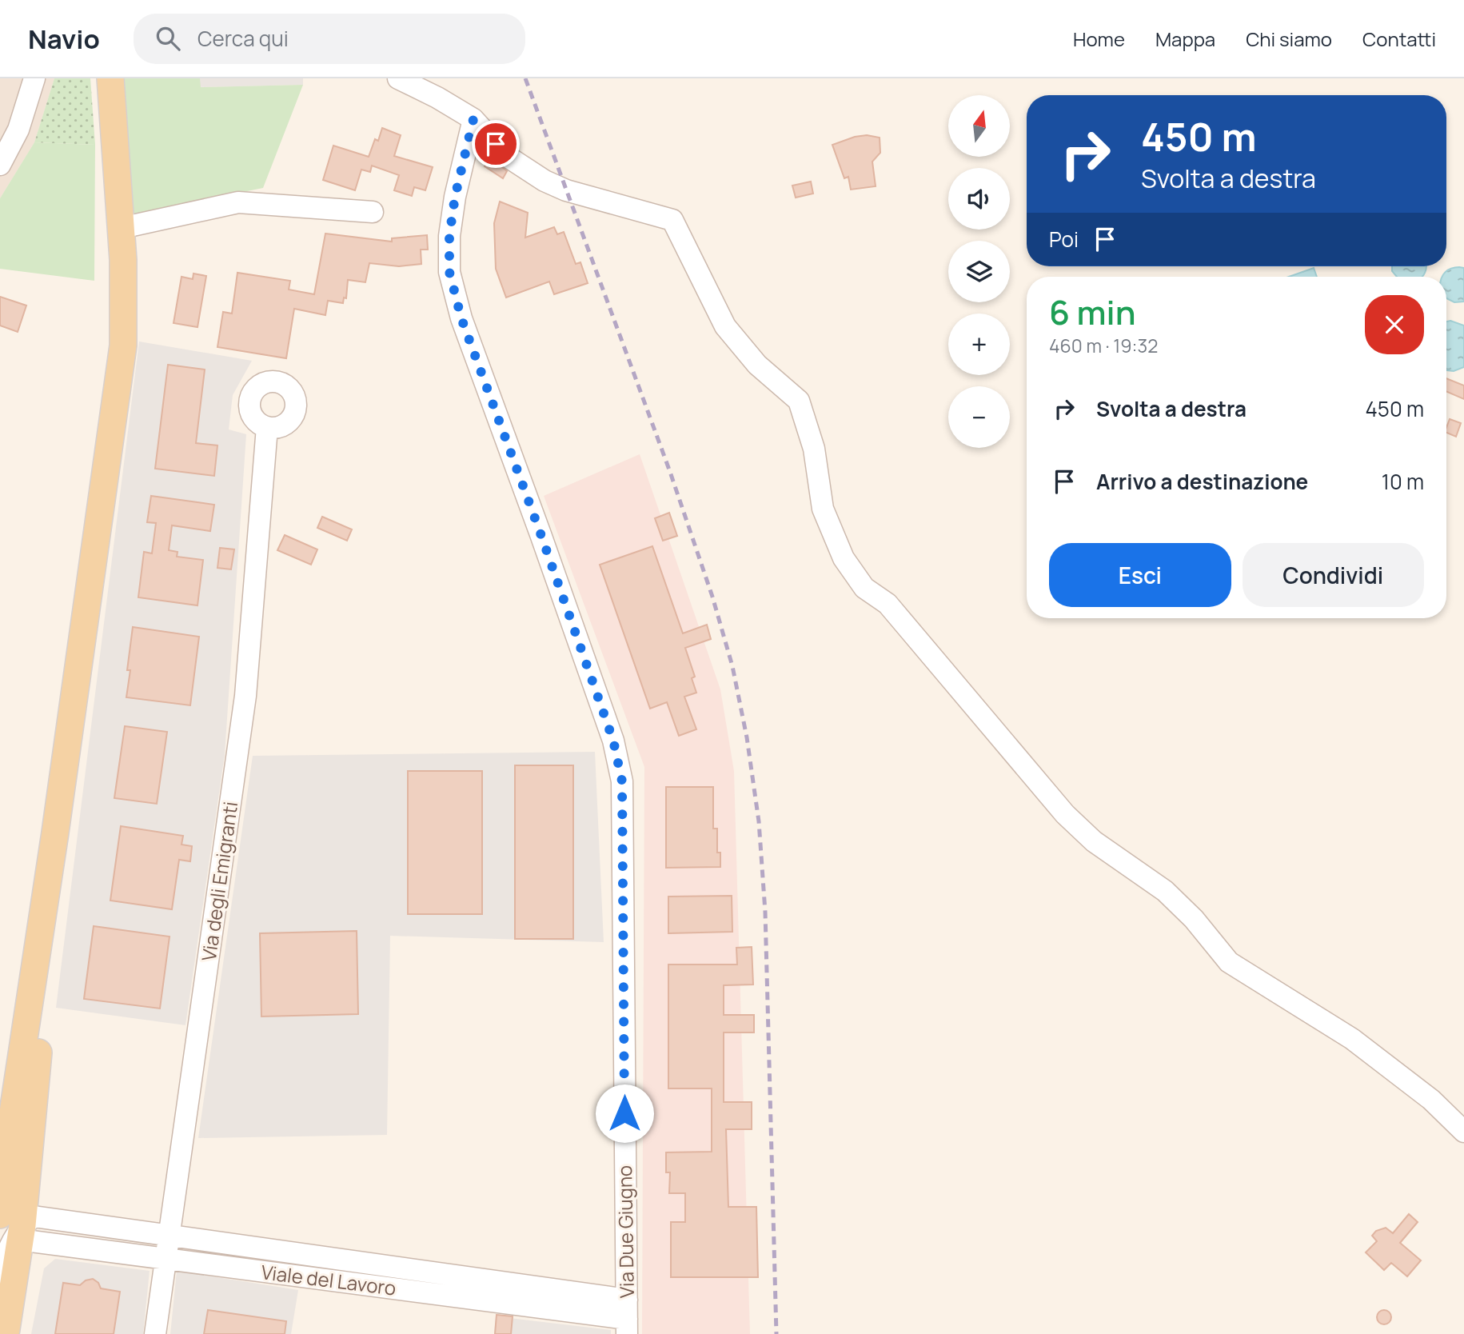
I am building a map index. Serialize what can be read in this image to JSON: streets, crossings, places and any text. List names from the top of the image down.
{
  "streets": {
    "street": ["Via degli Emigranti", "Via Due Giugno", "Viale del Lavoro"]
  },
  "crossings": [
    ["Via degli Emigranti", "Viale del Lavoro"],
    ["Via Due Giugno", "Viale del Lavoro"]
  ],
  "north": "top",
  "page": {
    "header": "Navio",
    "search": "Cerca qui",
    "nav": [
      "Home",
      "Mappa",
      "Chi siamo",
      "Contatti"
    ],
    "map_buttons": ["+", "−"],
    "turn": ["450 m", "Svolta a destra"],
    "then": "Poi",
    "heading": ["6 min", "460 m · 19:32"],
    "list": [
      {
        "name": "Svolta a destra",
        "value": "450 m"
      },
      {
        "name": "Arrivo a destinazione",
        "value": "10 m"
      }
    ],
    "buttons": ["Esci", "Condividi"]
  }
}
